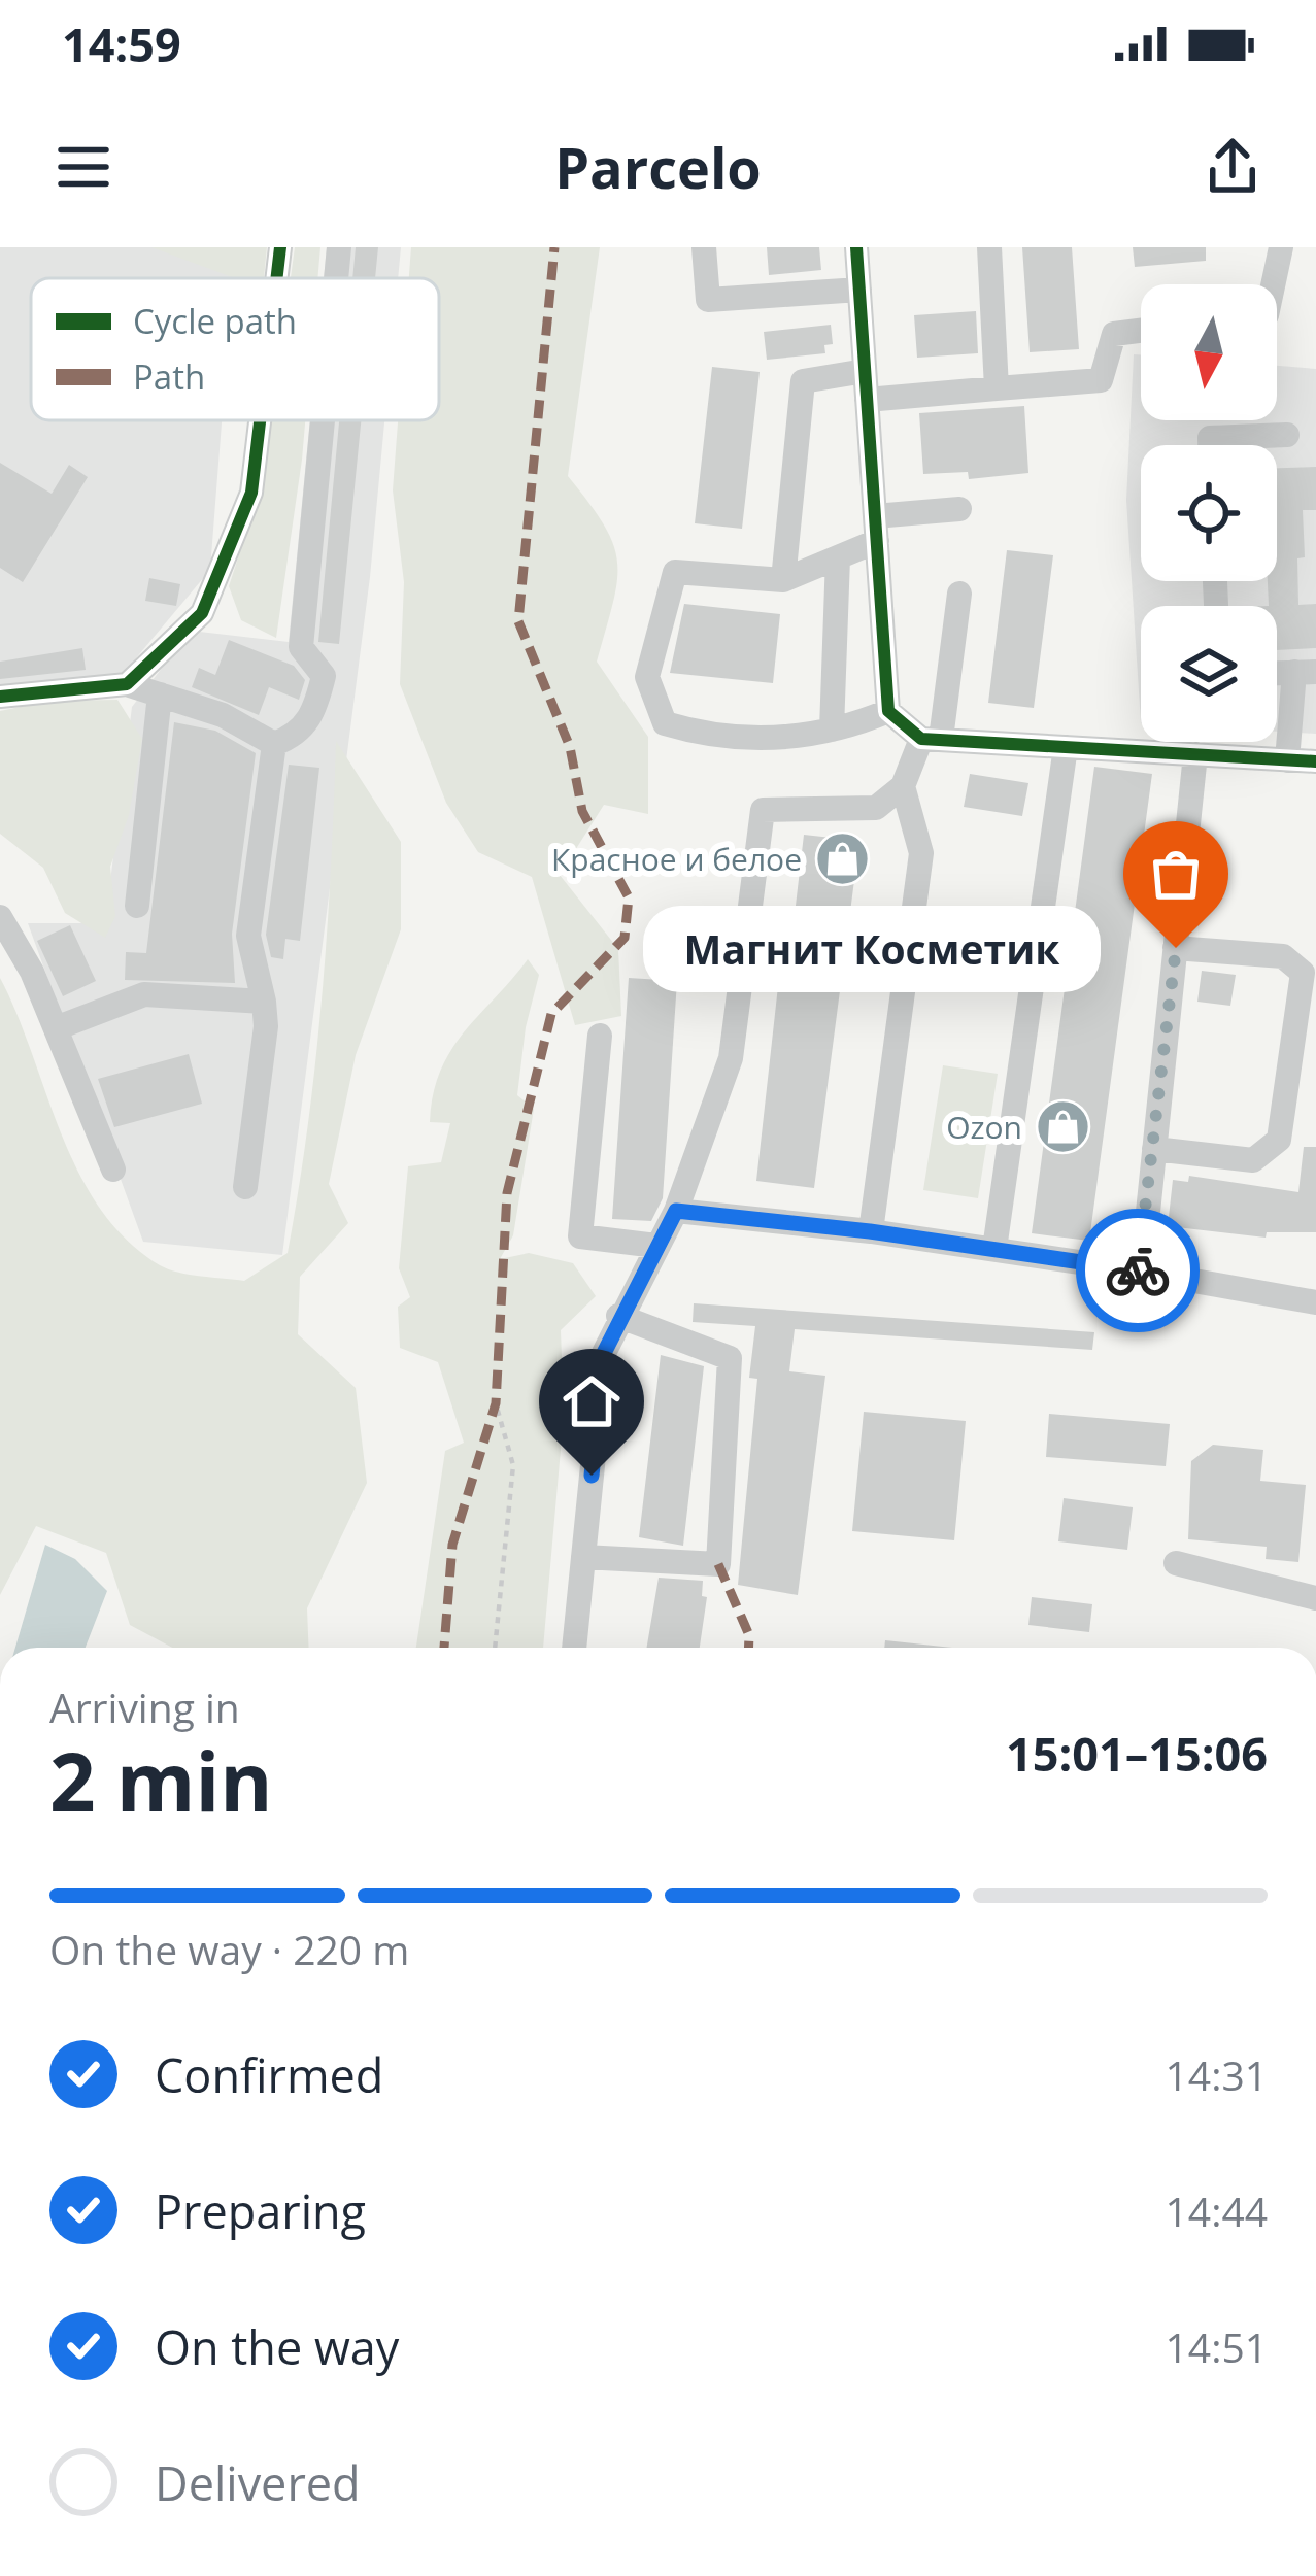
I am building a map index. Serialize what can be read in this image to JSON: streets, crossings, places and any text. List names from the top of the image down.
{
  "places": {
    "shop": ["Красное и белое", "Ozon"],
    "other": ["Магнит Косметик"]
  },
  "legend": ["Cycle path", "Path"],
  "north": "bottom",
  "page": {
    "status": "14:59",
    "header": "Parcelo",
    "bubble": "Магнит Косметик",
    "heading": ["2 min", "Arriving in", "15:01–15:06"],
    "bar": "On the way · 220 m",
    "list": [
      ["Confirmed", "14:31"],
      ["Preparing", "14:44"],
      ["On the way", "14:51"],
      "Delivered"
    ]
  }
}
